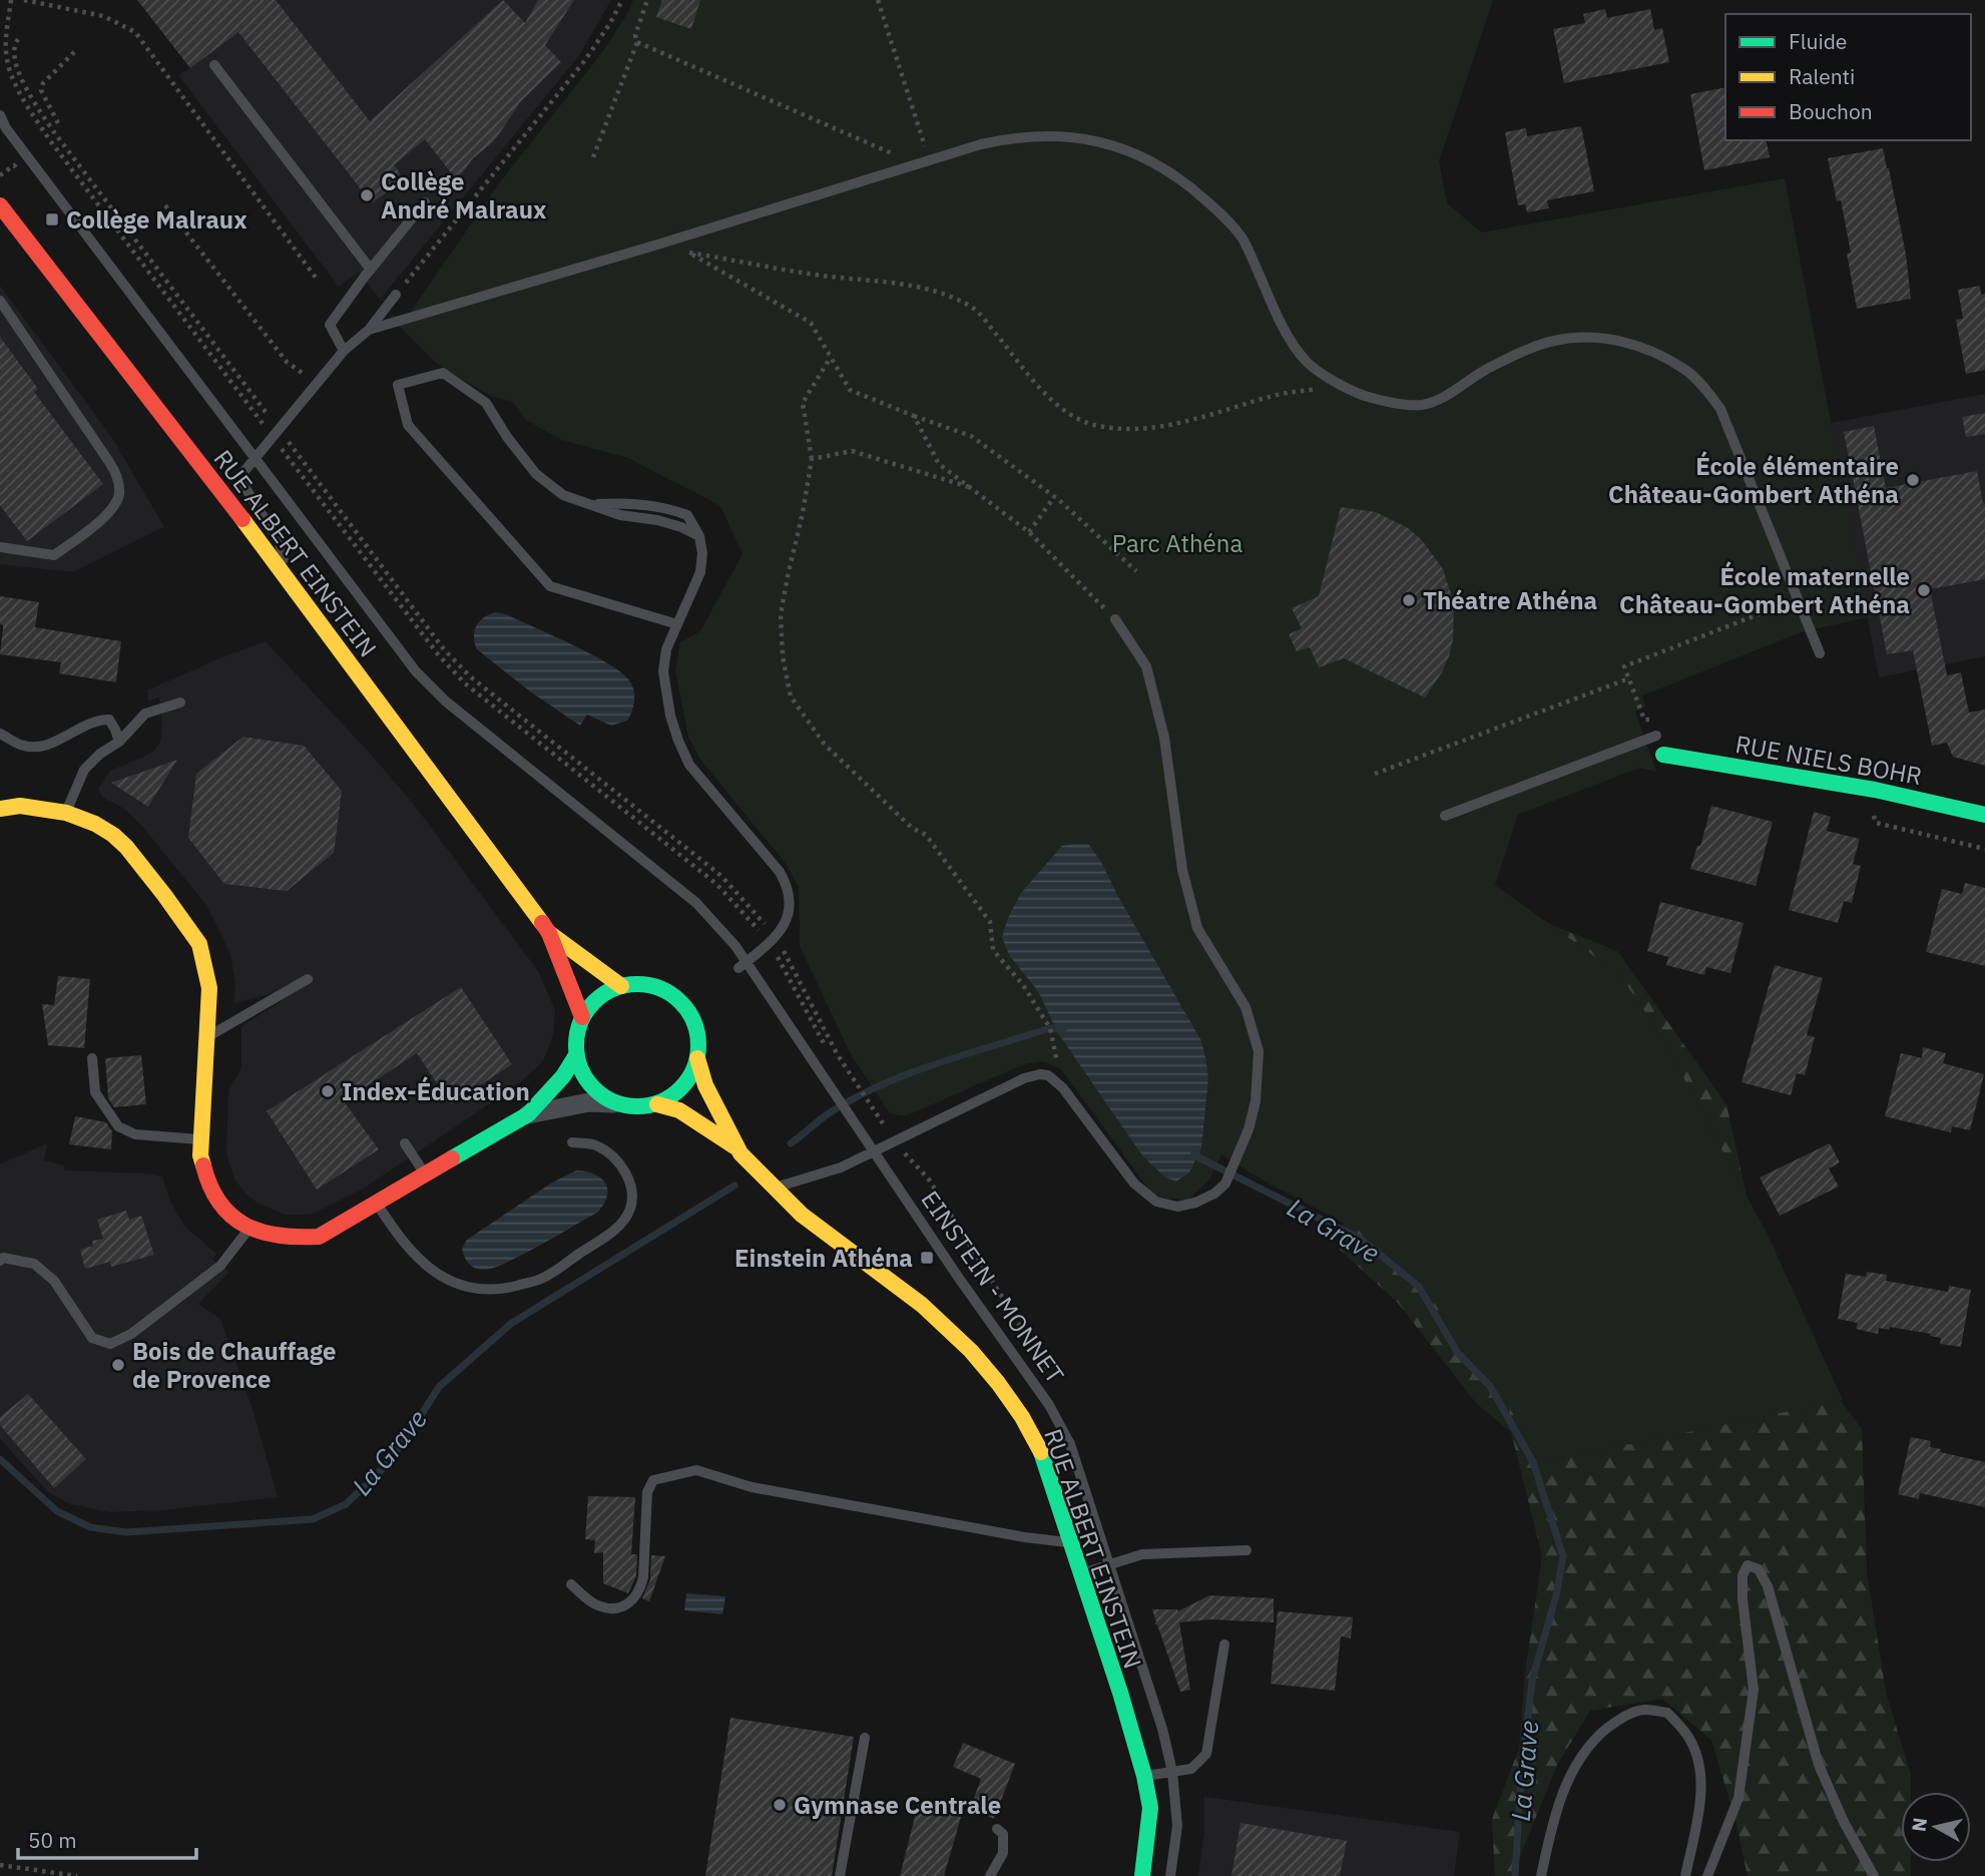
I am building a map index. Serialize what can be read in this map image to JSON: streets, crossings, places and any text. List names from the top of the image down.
{
  "streets": {
    "street": ["RUE ALBERT EINSTEIN", "RUE NIELS BOHR"],
    "lane": ["EINSTEIN - MONNET"]
  },
  "water": ["La Grave"],
  "parks": ["Parc Athéna"],
  "places": {
    "other": [
      "Collège André Malraux",
      "École élémentaire Château-Gombert Athéna",
      "École maternelle Château-Gombert Athéna",
      "Théatre Athéna",
      "Index-Éducation",
      "Bois de Chauffage de Provence",
      "Gymnase Centrale"
    ],
    "transit": ["Collège Malraux", "Einstein Athéna"]
  },
  "legend": ["Fluide", "Ralenti", "Bouchon"],
  "scale_bar": "50 m",
  "north": "left"
}
